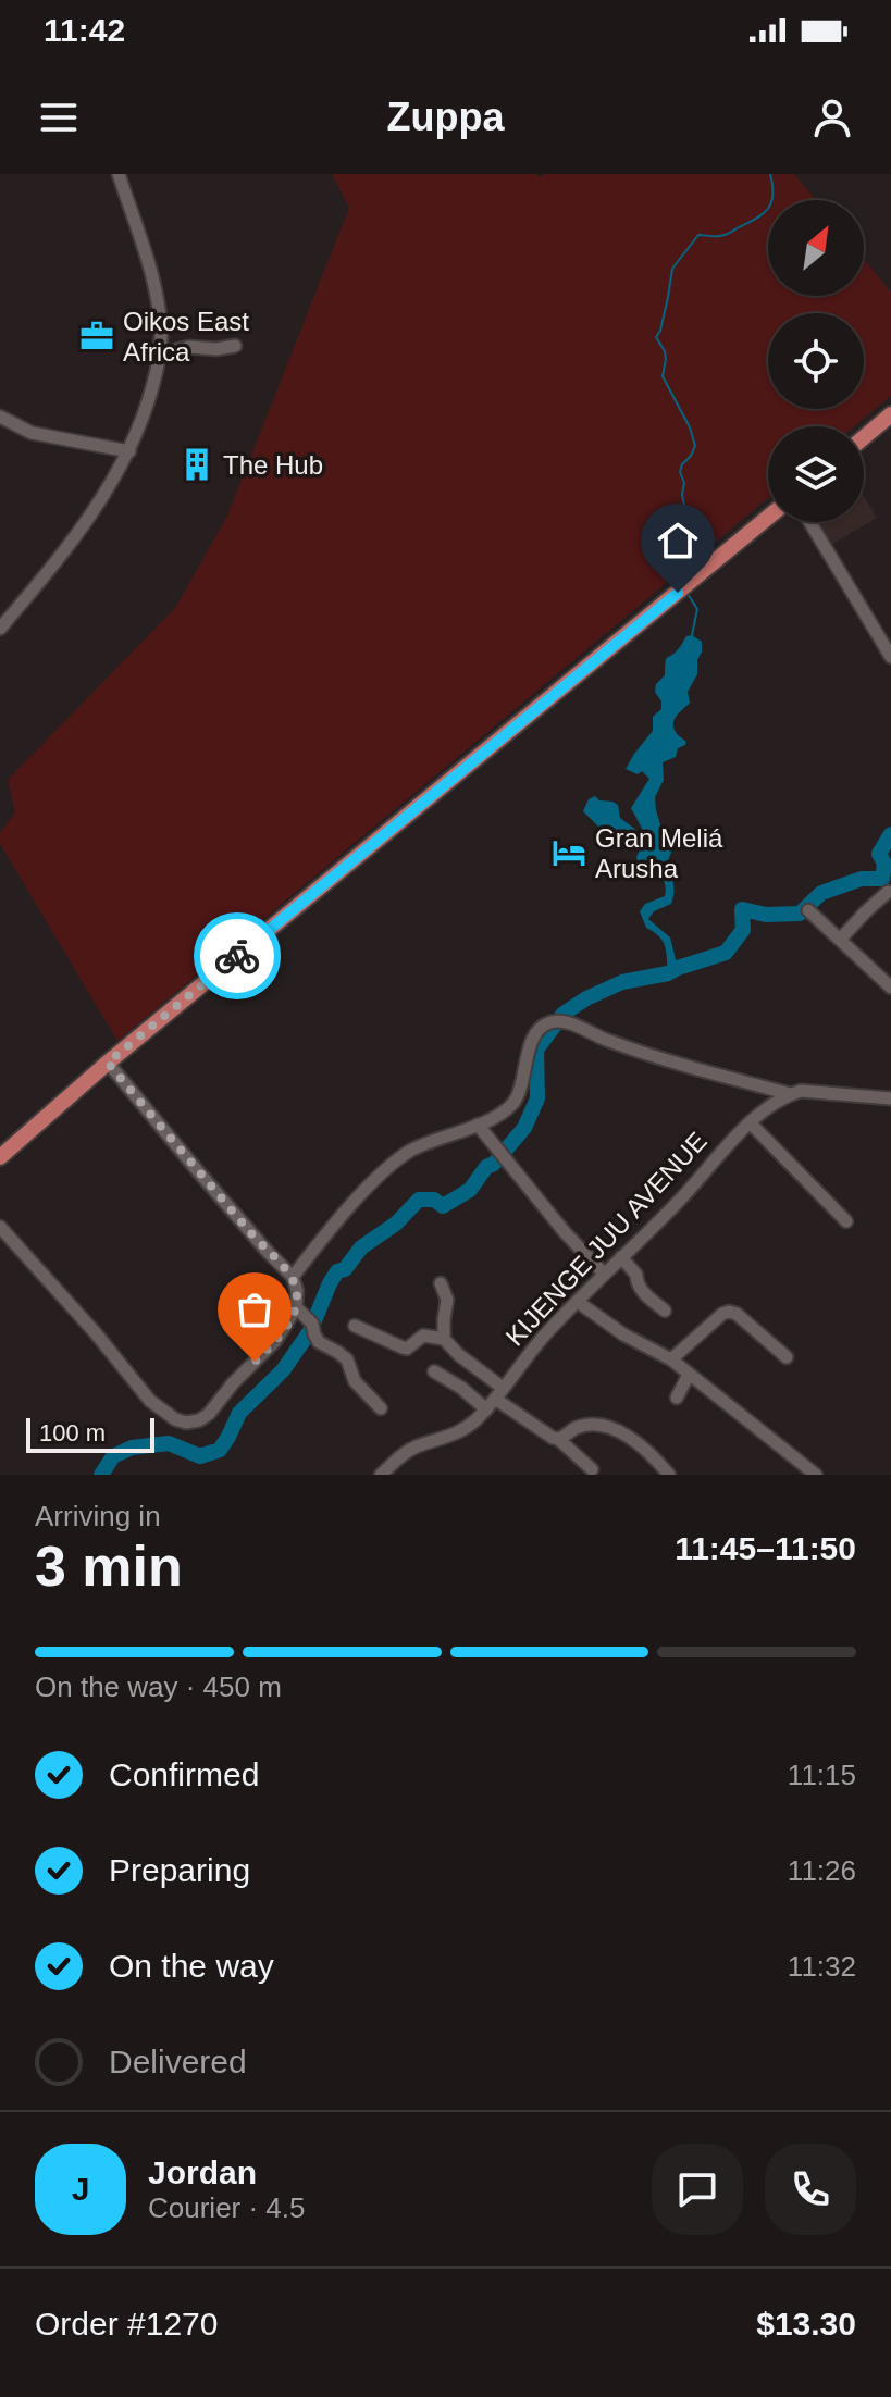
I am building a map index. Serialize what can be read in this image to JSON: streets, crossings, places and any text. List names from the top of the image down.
{
  "streets": {
    "street": ["KIJENGE JUU AVENUE"]
  },
  "places": {
    "office": ["Oikos East Africa"],
    "building": ["The Hub"],
    "hotel": ["Gran Meliá Arusha"]
  },
  "scale_bar": "100 m",
  "north": "top right",
  "page": {
    "status": "11:42",
    "header": "Zuppa",
    "scale": "100 m",
    "heading": ["3 min", "Arriving in", "11:45–11:50"],
    "panel": [
      "Jordan",
      "Courier · 4.5",
      "Order #1270",
      "$13.30"
    ],
    "bar": "On the way · 450 m",
    "list": [
      ["Confirmed", "11:15"],
      ["Preparing", "11:26"],
      ["On the way", "11:32"],
      "Delivered"
    ],
    "round": "J"
  }
}
